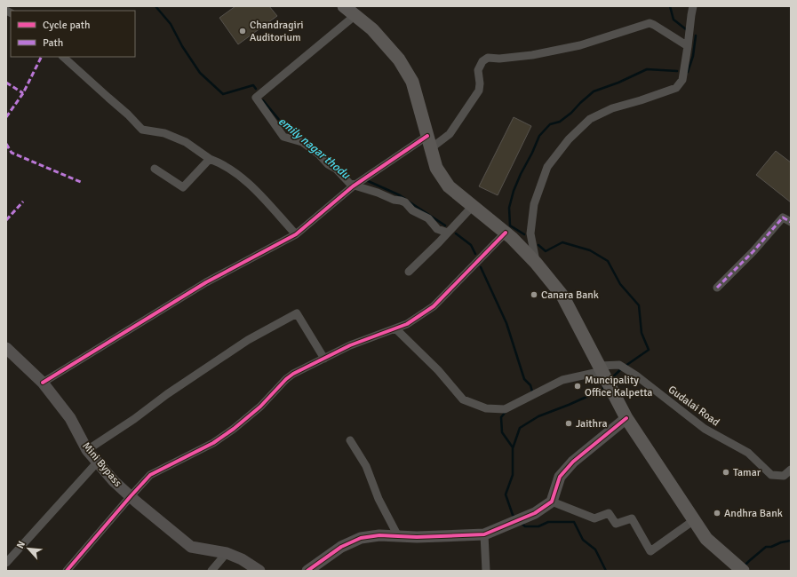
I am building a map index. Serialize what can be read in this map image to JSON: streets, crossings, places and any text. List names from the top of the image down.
{
  "streets": {
    "street": ["Gudalai Road", "Mini Bypass"]
  },
  "water": ["emily nagar thodu"],
  "places": [
    "Chandragiri Auditorium",
    "Canara Bank",
    "Muncipality Office Kalpetta",
    "Jaithra",
    "Tamar",
    "Andhra Bank"
  ],
  "legend": ["Cycle path", "Path"],
  "north": "top left"
}
